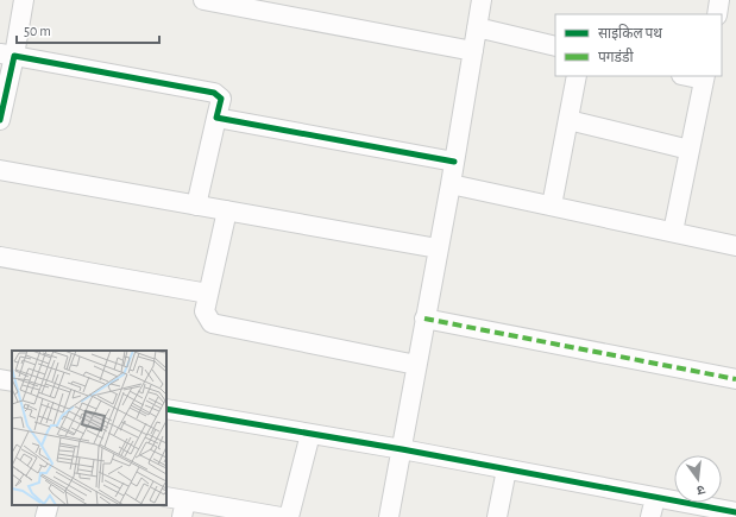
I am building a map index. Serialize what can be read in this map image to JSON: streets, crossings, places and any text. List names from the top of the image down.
{
  "legend": ["साइकिल पथ", "पगडंडी"],
  "scale_bar": "50 m",
  "north": "bottom"
}
